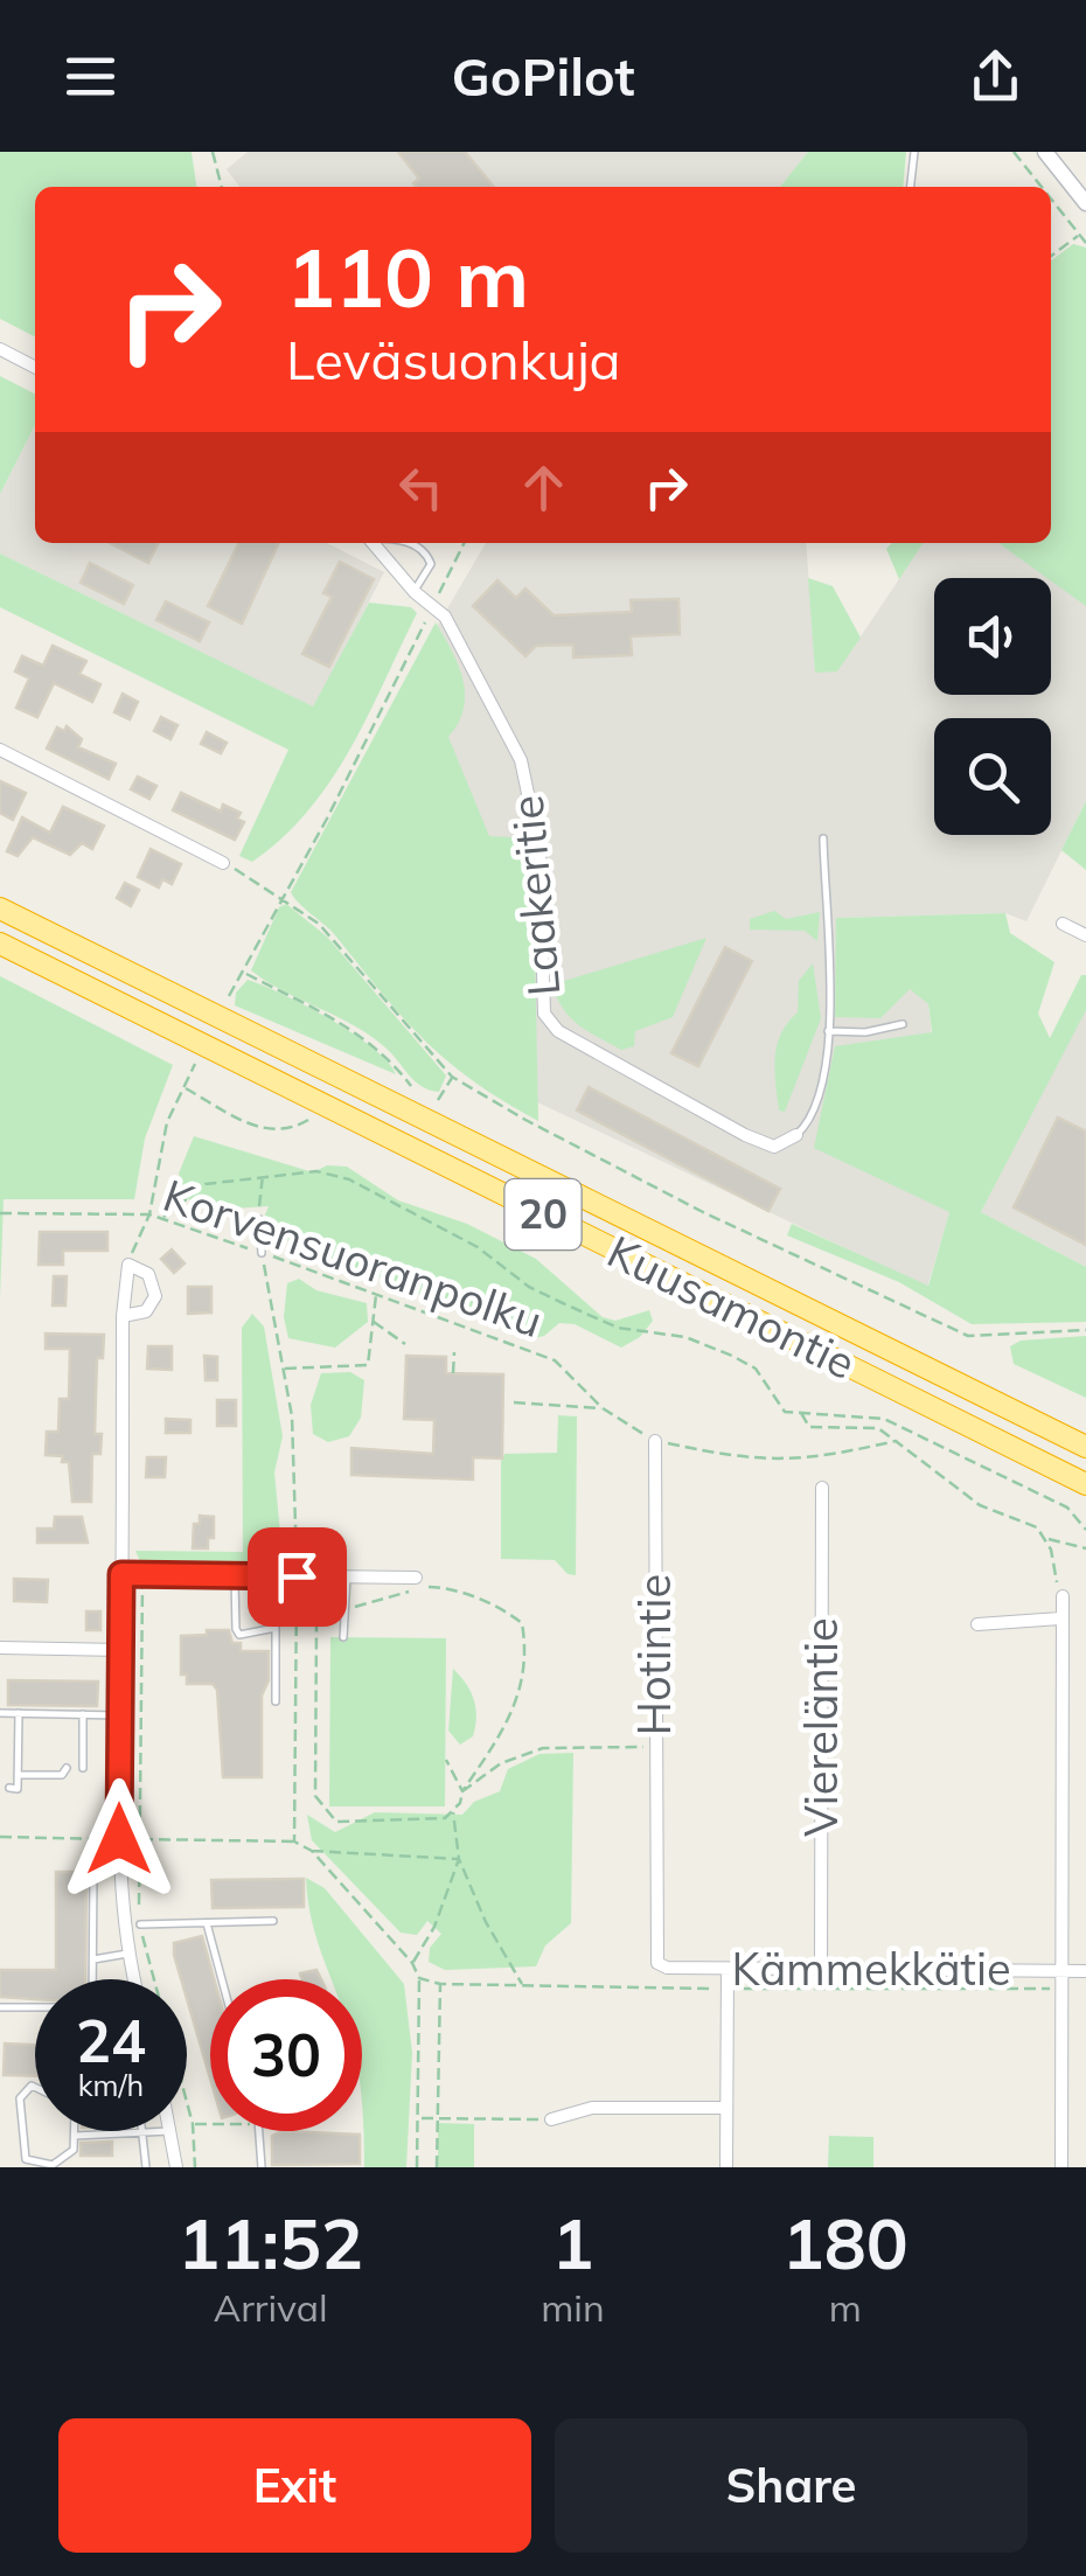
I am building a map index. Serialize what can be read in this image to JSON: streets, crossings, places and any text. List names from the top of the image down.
{
  "streets": {
    "highway": ["20", "Kuusamontie"],
    "street": [
      "Laakeritie",
      "Hotintie",
      "Viereläntie",
      "Kämmekkätie"
    ],
    "path": ["Korvensuoranpolku"]
  },
  "crossings": [
    ["Korvensuoranpolku", "Hotintie"],
    ["Hotintie", "Kämmekkätie"],
    ["Viereläntie", "Kämmekkätie"]
  ],
  "page": {
    "header": "GoPilot",
    "turn": ["110 m", "Leväsuonkuja"],
    "speed": "24 km/h",
    "limit": "30",
    "eta": [
      "11:52",
      "Arrival",
      "1",
      "min",
      "180",
      "m"
    ],
    "buttons": ["Exit", "Share"]
  }
}
